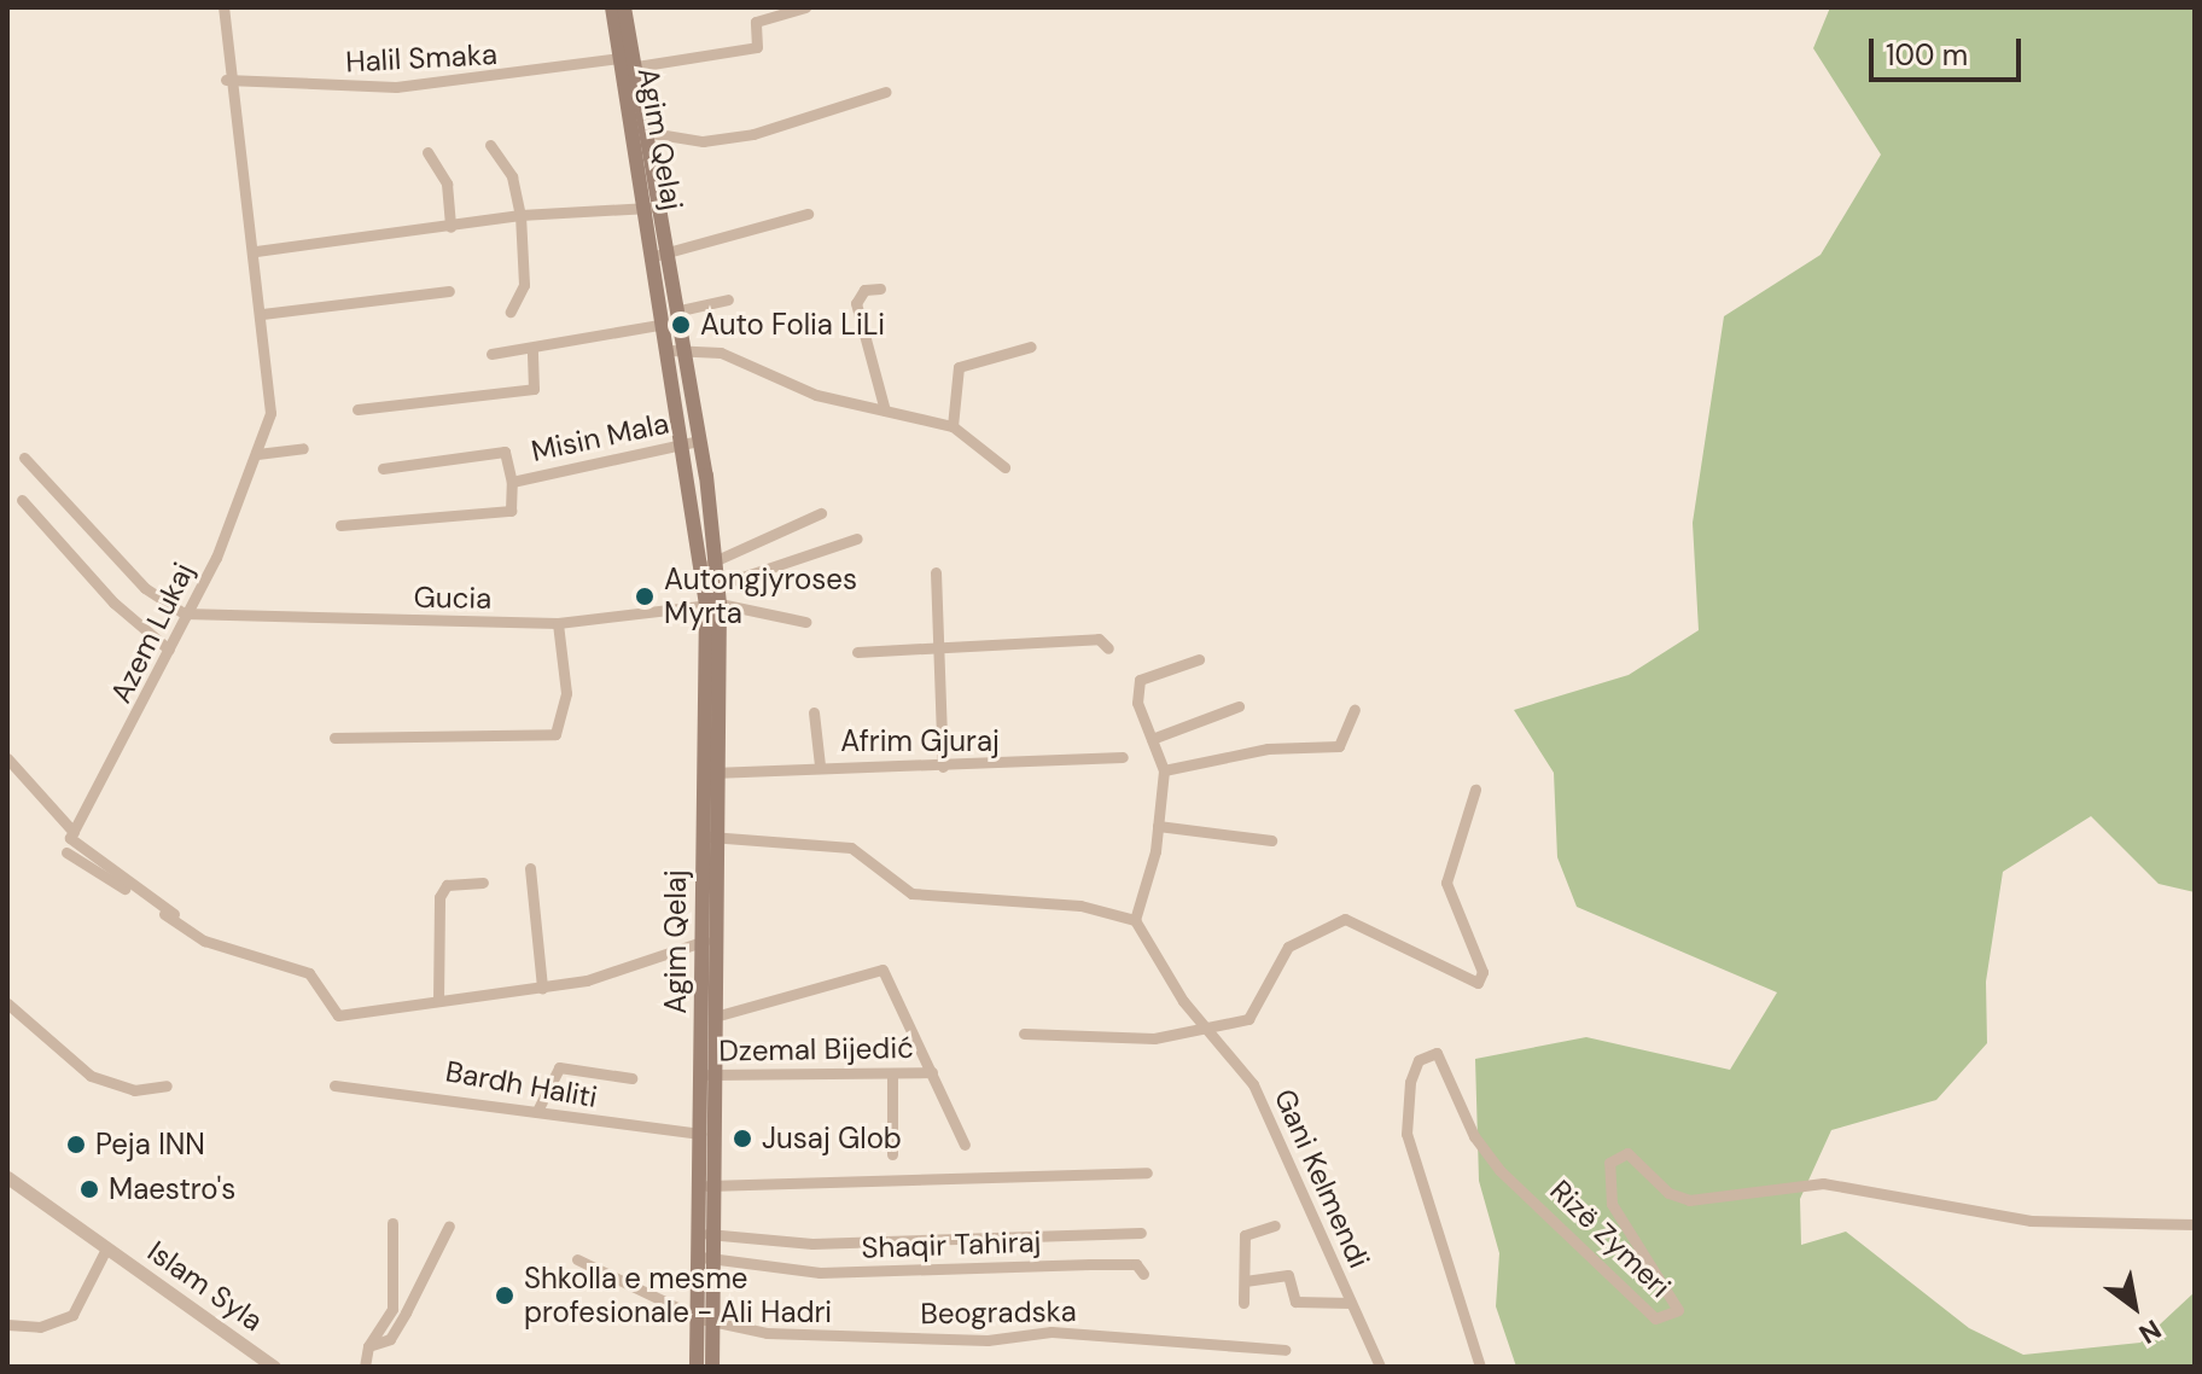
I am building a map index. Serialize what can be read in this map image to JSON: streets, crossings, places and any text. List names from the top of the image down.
{
  "streets": {
    "main road": ["Agim Qelaj"],
    "street": [
      "Halil Smaka",
      "Misin Mala",
      "Gucia",
      "Azem Lukaj",
      "Afrim Gjuraj",
      "Dzemal Bijedić",
      "Bardh Haliti",
      "Gani Kelmendi",
      "Rizë Zymeri",
      "Shaqir Tahiraj",
      "Islam Syla",
      "Beogradska"
    ]
  },
  "crossings": [
    ["Halil Smaka", "Agim Qelaj"],
    ["Halil Smaka", "Azem Lukaj"],
    ["Agim Qelaj", "Misin Mala"],
    ["Agim Qelaj", "Gucia"],
    ["Agim Qelaj", "Afrim Gjuraj"],
    ["Agim Qelaj", "Dzemal Bijedić"],
    ["Agim Qelaj", "Bardh Haliti"],
    ["Agim Qelaj", "Shaqir Tahiraj"],
    ["Agim Qelaj", "Beogradska"],
    ["Gucia", "Azem Lukaj"]
  ],
  "places": [
    "Auto Folia LiLi",
    "Autongjyroses Myrta",
    "Jusaj Glob",
    "Peja INN",
    "Maestro's",
    "Shkolla e mesme profesionale - Ali Hadri"
  ],
  "scale_bar": "100 m",
  "north": "bottom right"
}
